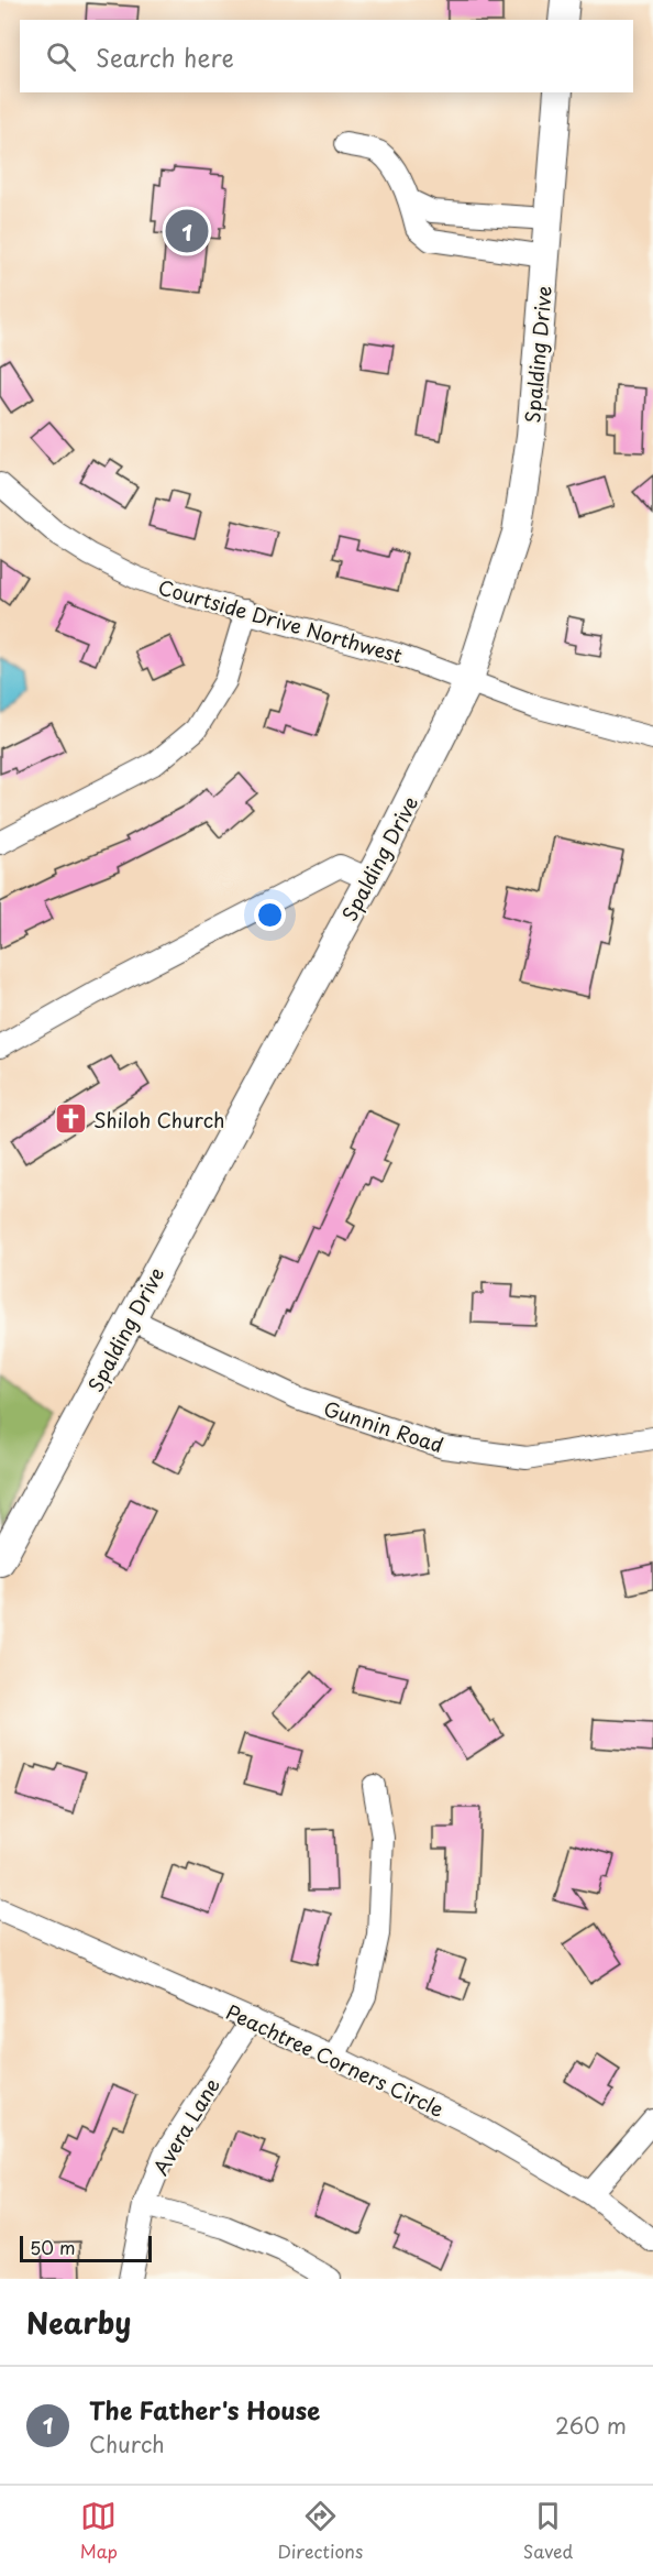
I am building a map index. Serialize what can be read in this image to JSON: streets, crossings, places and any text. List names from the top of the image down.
{
  "streets": {
    "main road": ["Spalding Drive"],
    "street": [
      "Courtside Drive Northwest",
      "Gunnin Road",
      "Peachtree Corners Circle",
      "Avera Lane"
    ]
  },
  "crossings": [
    ["Spalding Drive", "Courtside Drive Northwest"],
    ["Spalding Drive", "Gunnin Road"],
    ["Peachtree Corners Circle", "Avera Lane"]
  ],
  "places": {
    "church": ["Shiloh Church"]
  },
  "scale_bar": "50 m",
  "page": {
    "search": "Search here",
    "pins": "1",
    "scale": "50 m",
    "heading": "Nearby",
    "list": [
      {
        "mark": "1",
        "name": "The Father's House",
        "note": "Church",
        "value": "260 m"
      }
    ],
    "nav": ["Map", "Directions", "Saved"]
  }
}
